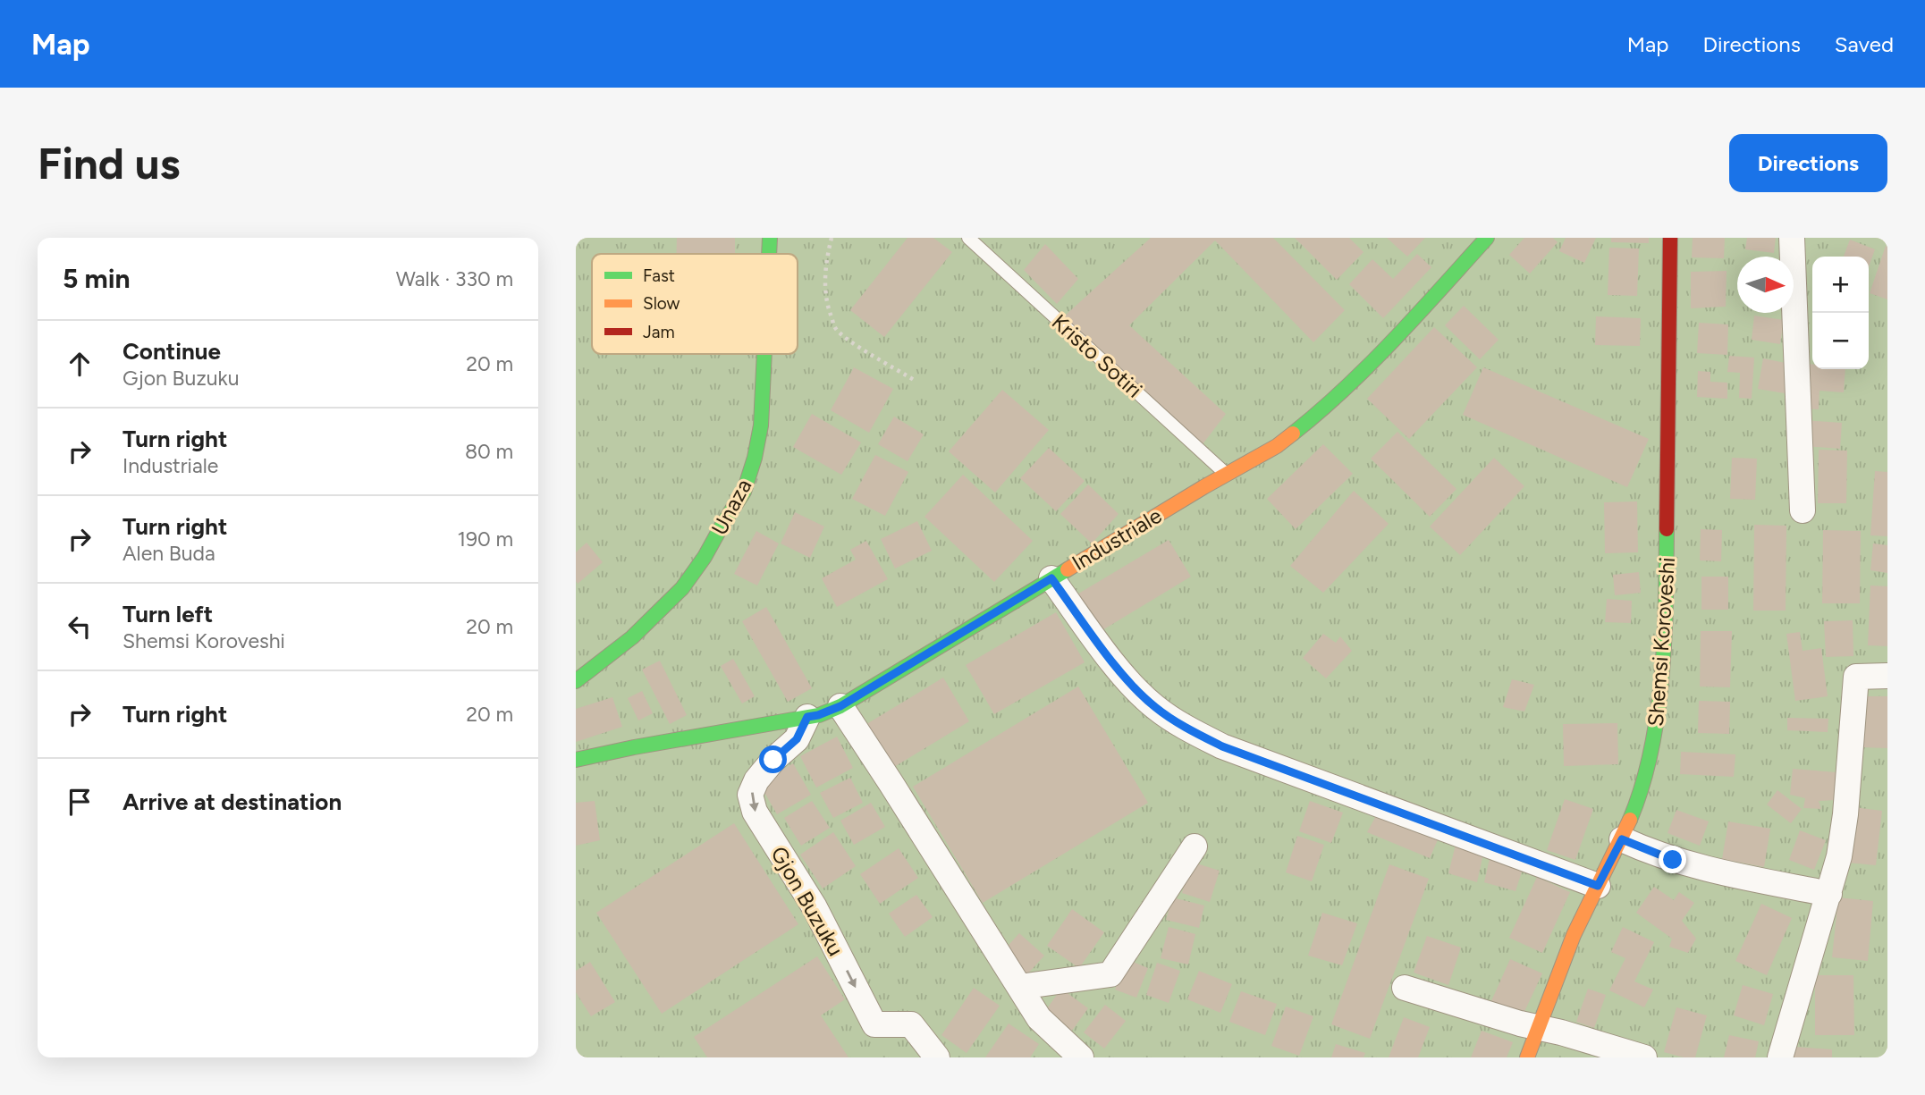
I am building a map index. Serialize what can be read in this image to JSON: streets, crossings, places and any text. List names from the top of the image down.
{
  "streets": {
    "main road": ["Unaza", "Industriale", "Shemsi Koroveshi"],
    "street": ["Gjon Buzuku"],
    "lane": ["Kristo Sotiri"]
  },
  "crossings": [
    ["Kristo Sotiri", "Industriale"],
    ["Industriale", "Gjon Buzuku"]
  ],
  "legend": ["Fast", "Slow", "Jam"],
  "north": "right",
  "page": {
    "header": "Map",
    "nav": ["Map", "Directions", "Saved"],
    "buttons": "Directions",
    "title": "Find us",
    "heading": ["5 min", "Walk · 330 m"],
    "map_buttons": ["+", "−"],
    "list": [
      ["Continue", "Gjon Buzuku", "20 m"],
      ["Turn right", "Industriale", "80 m"],
      ["Turn right", "Alen Buda", "190 m"],
      ["Turn left", "Shemsi Koroveshi", "20 m"],
      ["Turn right", "20 m"],
      "Arrive at destination"
    ]
  }
}
